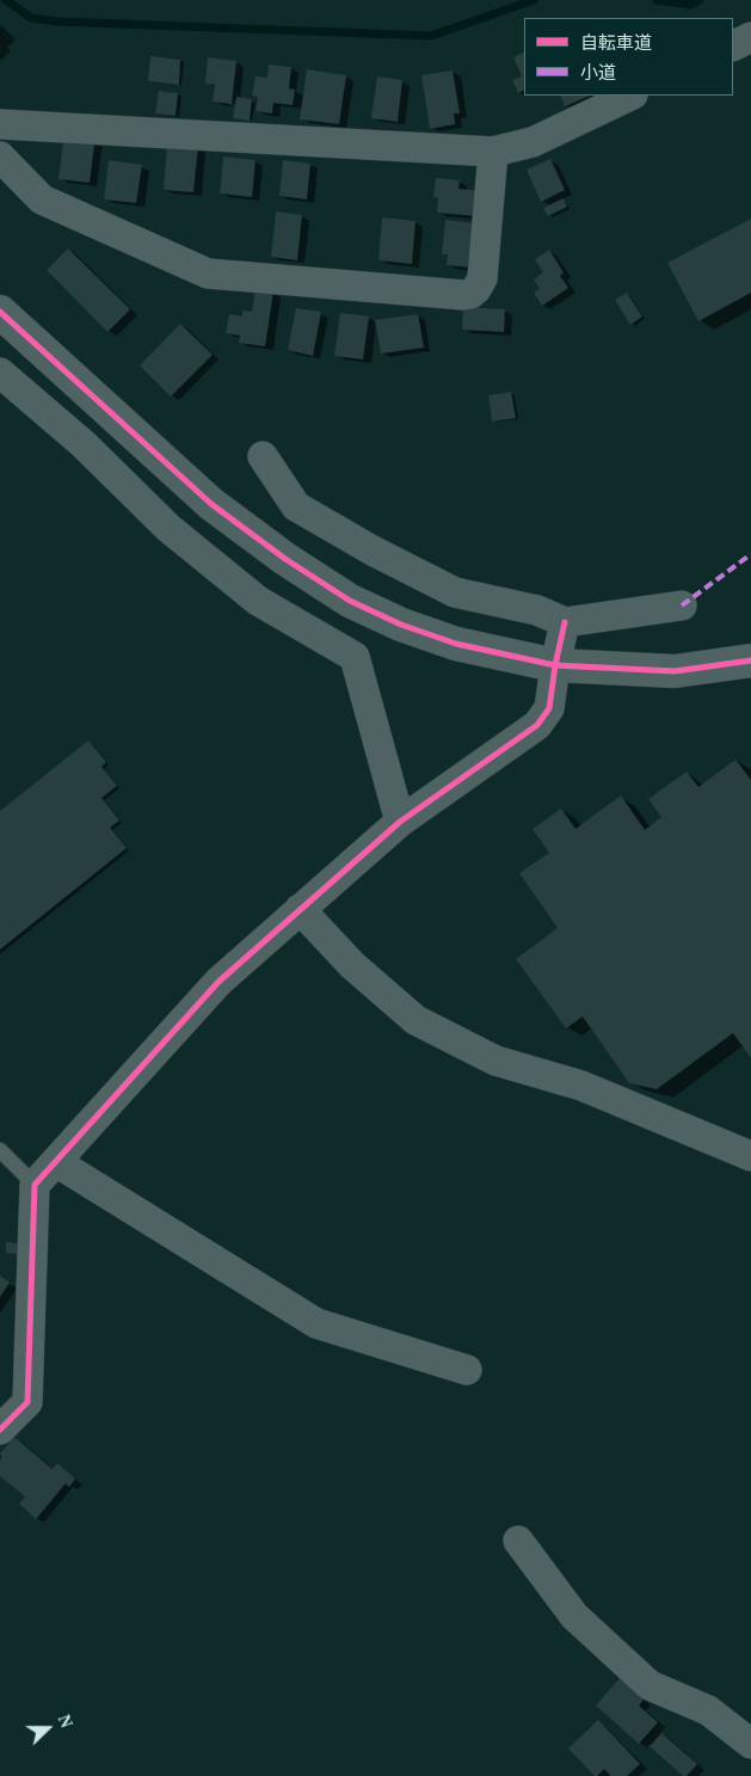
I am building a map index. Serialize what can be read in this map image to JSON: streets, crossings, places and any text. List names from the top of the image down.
{
  "legend": ["自転車道", "小道"],
  "north": "right"
}
